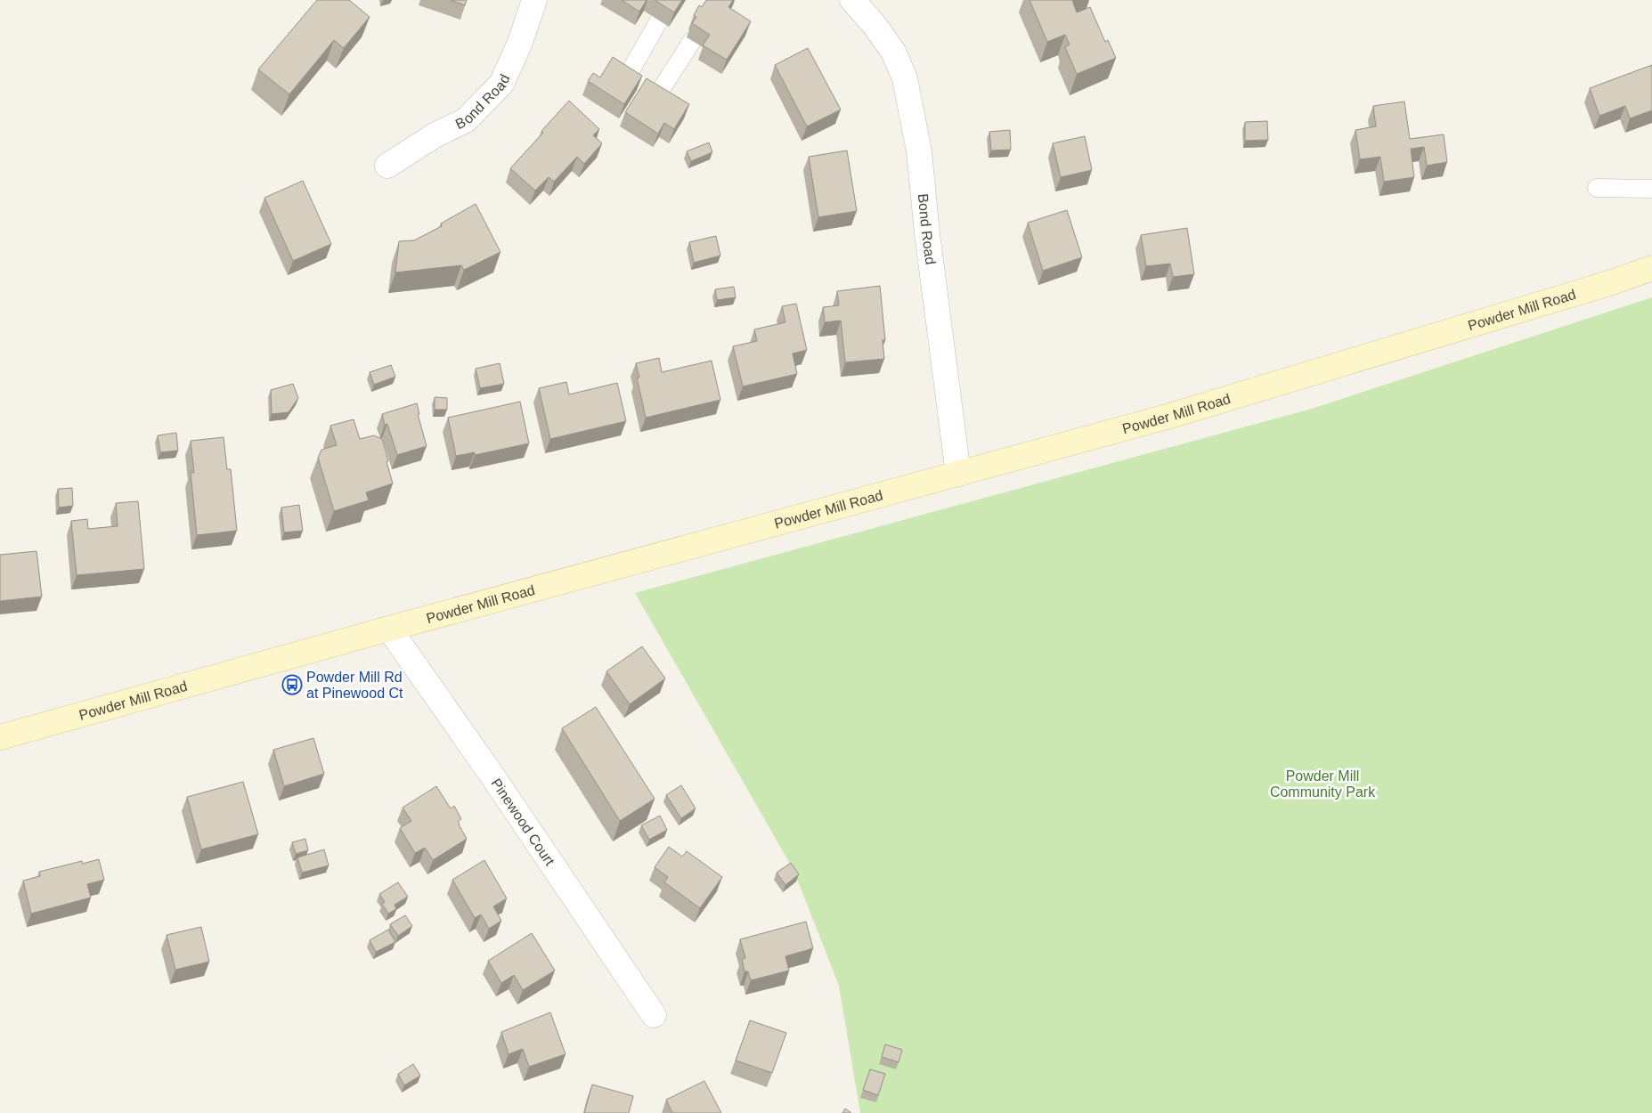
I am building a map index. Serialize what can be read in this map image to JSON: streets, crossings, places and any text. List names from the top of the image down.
{
  "streets": {
    "main road": ["Powder Mill Road"],
    "street": ["Bond Road", "Pinewood Court"]
  },
  "crossings": [
    ["Bond Road", "Powder Mill Road"],
    ["Powder Mill Road", "Pinewood Court"]
  ],
  "parks": ["Powder Mill Community Park"],
  "places": {
    "bus stop": ["Powder Mill Rd at Pinewood Ct"]
  }
}
